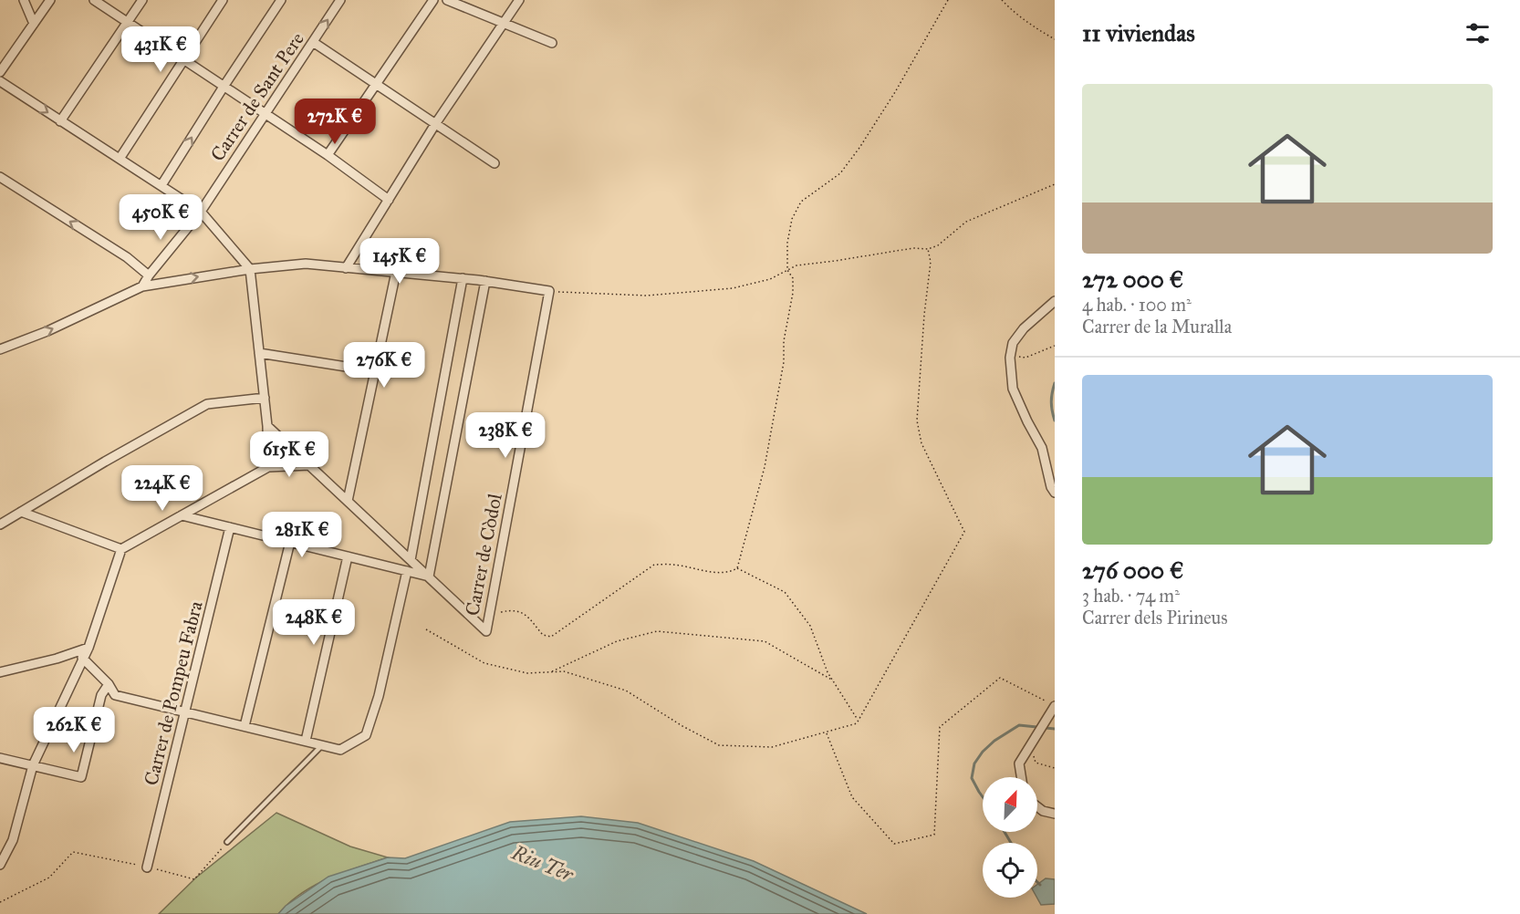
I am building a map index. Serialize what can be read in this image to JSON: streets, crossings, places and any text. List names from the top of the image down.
{
  "streets": {
    "street": ["Carrer de Sant Pere", "Carrer de Còdol", "Carrer de Pompeu Fabra"]
  },
  "water": ["Riu Ter"],
  "north": "top right",
  "page": {
    "heading": "11 viviendas",
    "price": [
      "431K €",
      "272K €",
      "450K €",
      "145K €",
      "276K €",
      "238K €",
      "615K €",
      "224K €",
      "281K €",
      "248K €",
      "262K €"
    ],
    "list": [
      {
        "name": "272 000 €",
        "note": "4 hab. · 100 m² · Carrer de la Muralla"
      },
      {
        "name": "276 000 €",
        "note": "3 hab. · 74 m² · Carrer dels Pirineus"
      }
    ]
  }
}
